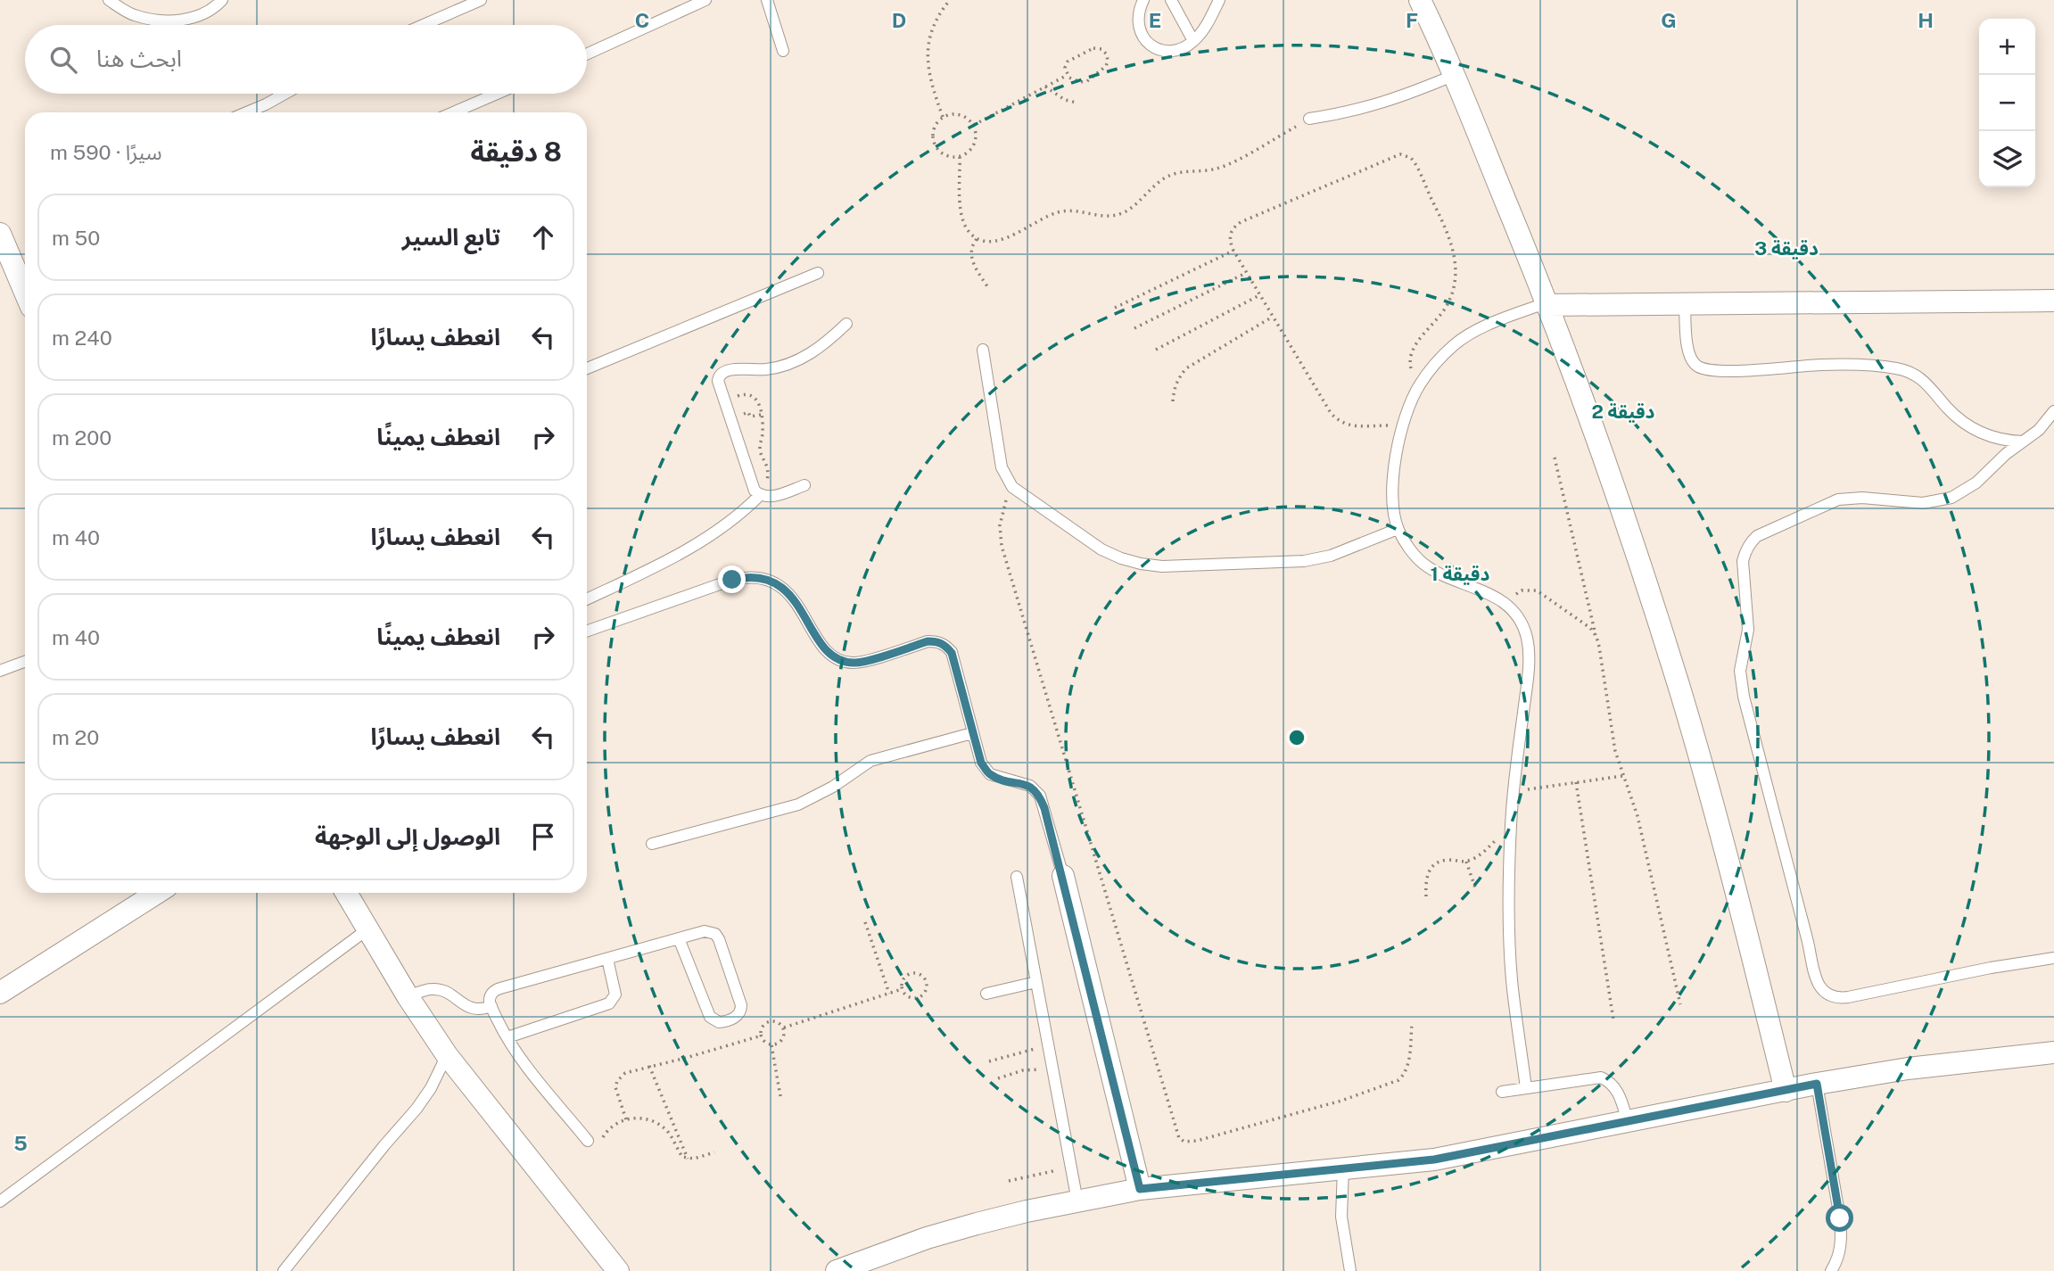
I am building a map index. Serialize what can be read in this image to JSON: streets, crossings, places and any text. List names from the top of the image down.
{
  "page": {
    "map_buttons": ["+", "−"],
    "search": "ابحث هنا",
    "heading": ["8 دقيقة", "سيرًا · 590 m"],
    "list": [
      ["تابع السير", "50 m"],
      ["انعطف يسارًا", "240 m"],
      ["انعطف يمينًا", "200 m"],
      ["انعطف يسارًا", "40 m"],
      ["انعطف يمينًا", "40 m"],
      ["انعطف يسارًا", "20 m"],
      "الوصول إلى الوجهة"
    ]
  },
  "grid": {
    "columns": [
      "C",
      "D",
      "E",
      "F",
      "G",
      "H"
    ],
    "rows": ["5"]
  },
  "rings": ["3 دقيقة", "2 دقيقة", "1 دقيقة"]
}
